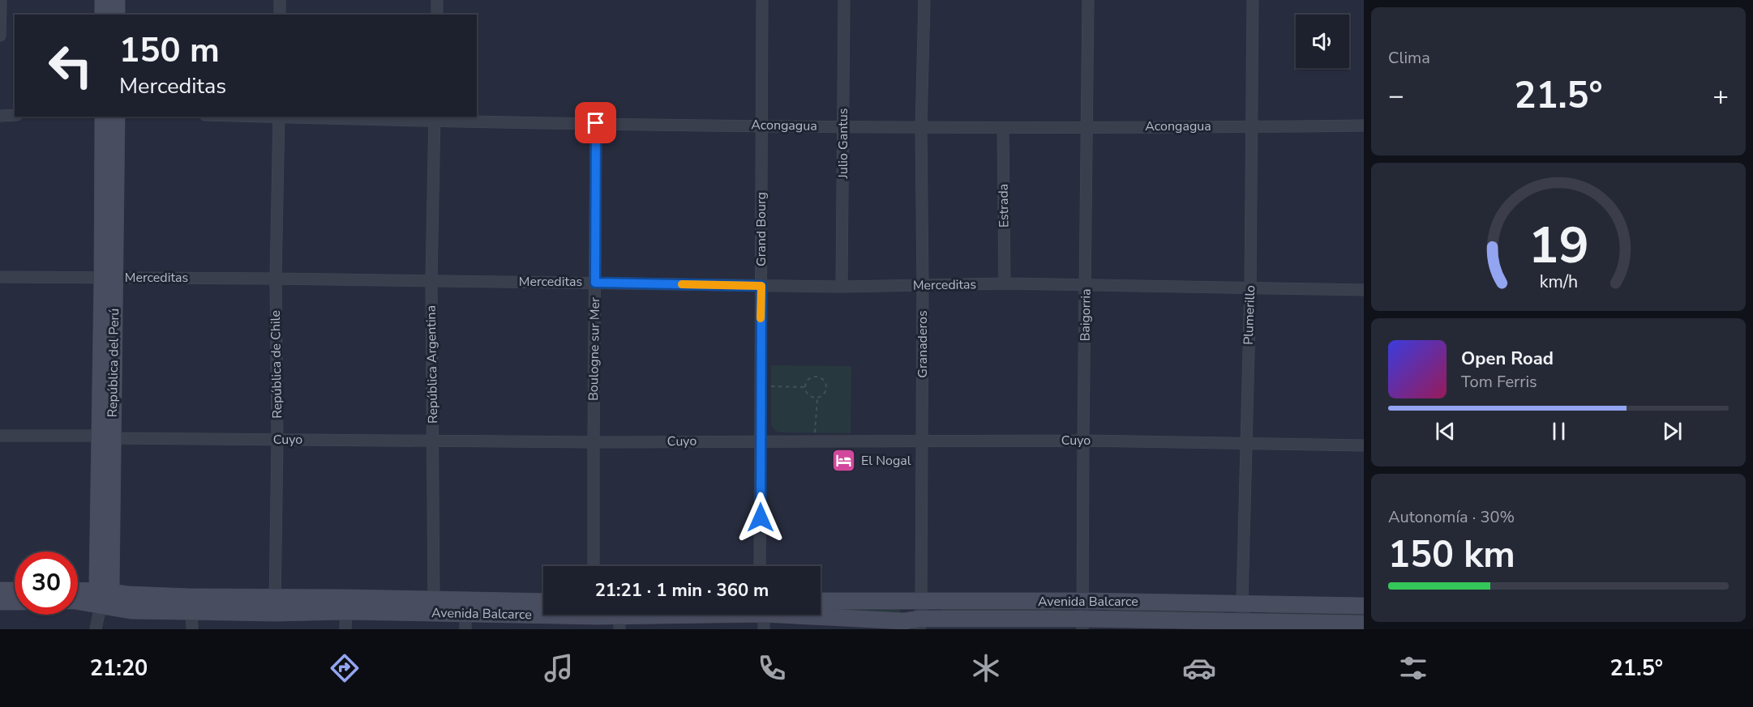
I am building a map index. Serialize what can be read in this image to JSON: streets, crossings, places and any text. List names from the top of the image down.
{
  "streets": {
    "main road": ["República del Perú", "Avenida Balcarce"],
    "street": [
      "Acongagua",
      "Julio Gantus",
      "Estrada",
      "Grand Bourg",
      "Merceditas",
      "Baigorria",
      "Plumerillo",
      "Granaderos",
      "Boulogne sur Mer",
      "República de Chile",
      "República Argentina",
      "Cuyo"
    ]
  },
  "crossings": [
    ["Acongagua", "Julio Gantus"],
    ["Acongagua", "Estrada"],
    ["Acongagua", "Grand Bourg"],
    ["Acongagua", "Baigorria"],
    ["Acongagua", "Plumerillo"],
    ["Acongagua", "Granaderos"],
    ["Acongagua", "Boulogne sur Mer"],
    ["Acongagua", "República de Chile"],
    ["Acongagua", "República Argentina"],
    ["Julio Gantus", "Merceditas"],
    ["Estrada", "Merceditas"],
    ["Grand Bourg", "Merceditas"],
    ["Grand Bourg", "Cuyo"],
    ["Merceditas", "Baigorria"],
    ["Merceditas", "Plumerillo"],
    ["Merceditas", "Granaderos"],
    ["Merceditas", "Boulogne sur Mer"],
    ["Merceditas", "República del Perú"],
    ["Merceditas", "República de Chile"],
    ["Merceditas", "República Argentina"],
    ["Baigorria", "Cuyo"],
    ["Baigorria", "Avenida Balcarce"],
    ["Plumerillo", "Cuyo"],
    ["Plumerillo", "Avenida Balcarce"],
    ["Granaderos", "Cuyo"],
    ["Granaderos", "Avenida Balcarce"],
    ["Boulogne sur Mer", "Cuyo"],
    ["República del Perú", "Cuyo"],
    ["República del Perú", "Avenida Balcarce"],
    ["República de Chile", "Cuyo"],
    ["República de Chile", "Avenida Balcarce"],
    ["República Argentina", "Cuyo"],
    ["República Argentina", "Avenida Balcarce"]
  ],
  "places": {
    "hotel": ["El Nogal"]
  },
  "page": {
    "tile": [
      "Clima",
      ["Autonomía · 30%", "150 km"]
    ],
    "turn": ["150 m", "Merceditas"],
    "heat": ["−", "21.5°", "+"],
    "song": ["Open Road", "Tom Ferris"],
    "limit": "30",
    "trip": "21:21 · 1 min · 360 m",
    "tabs": ["21:20", "21.5°"],
    "gauge": ["19", "km/h"]
  }
}
